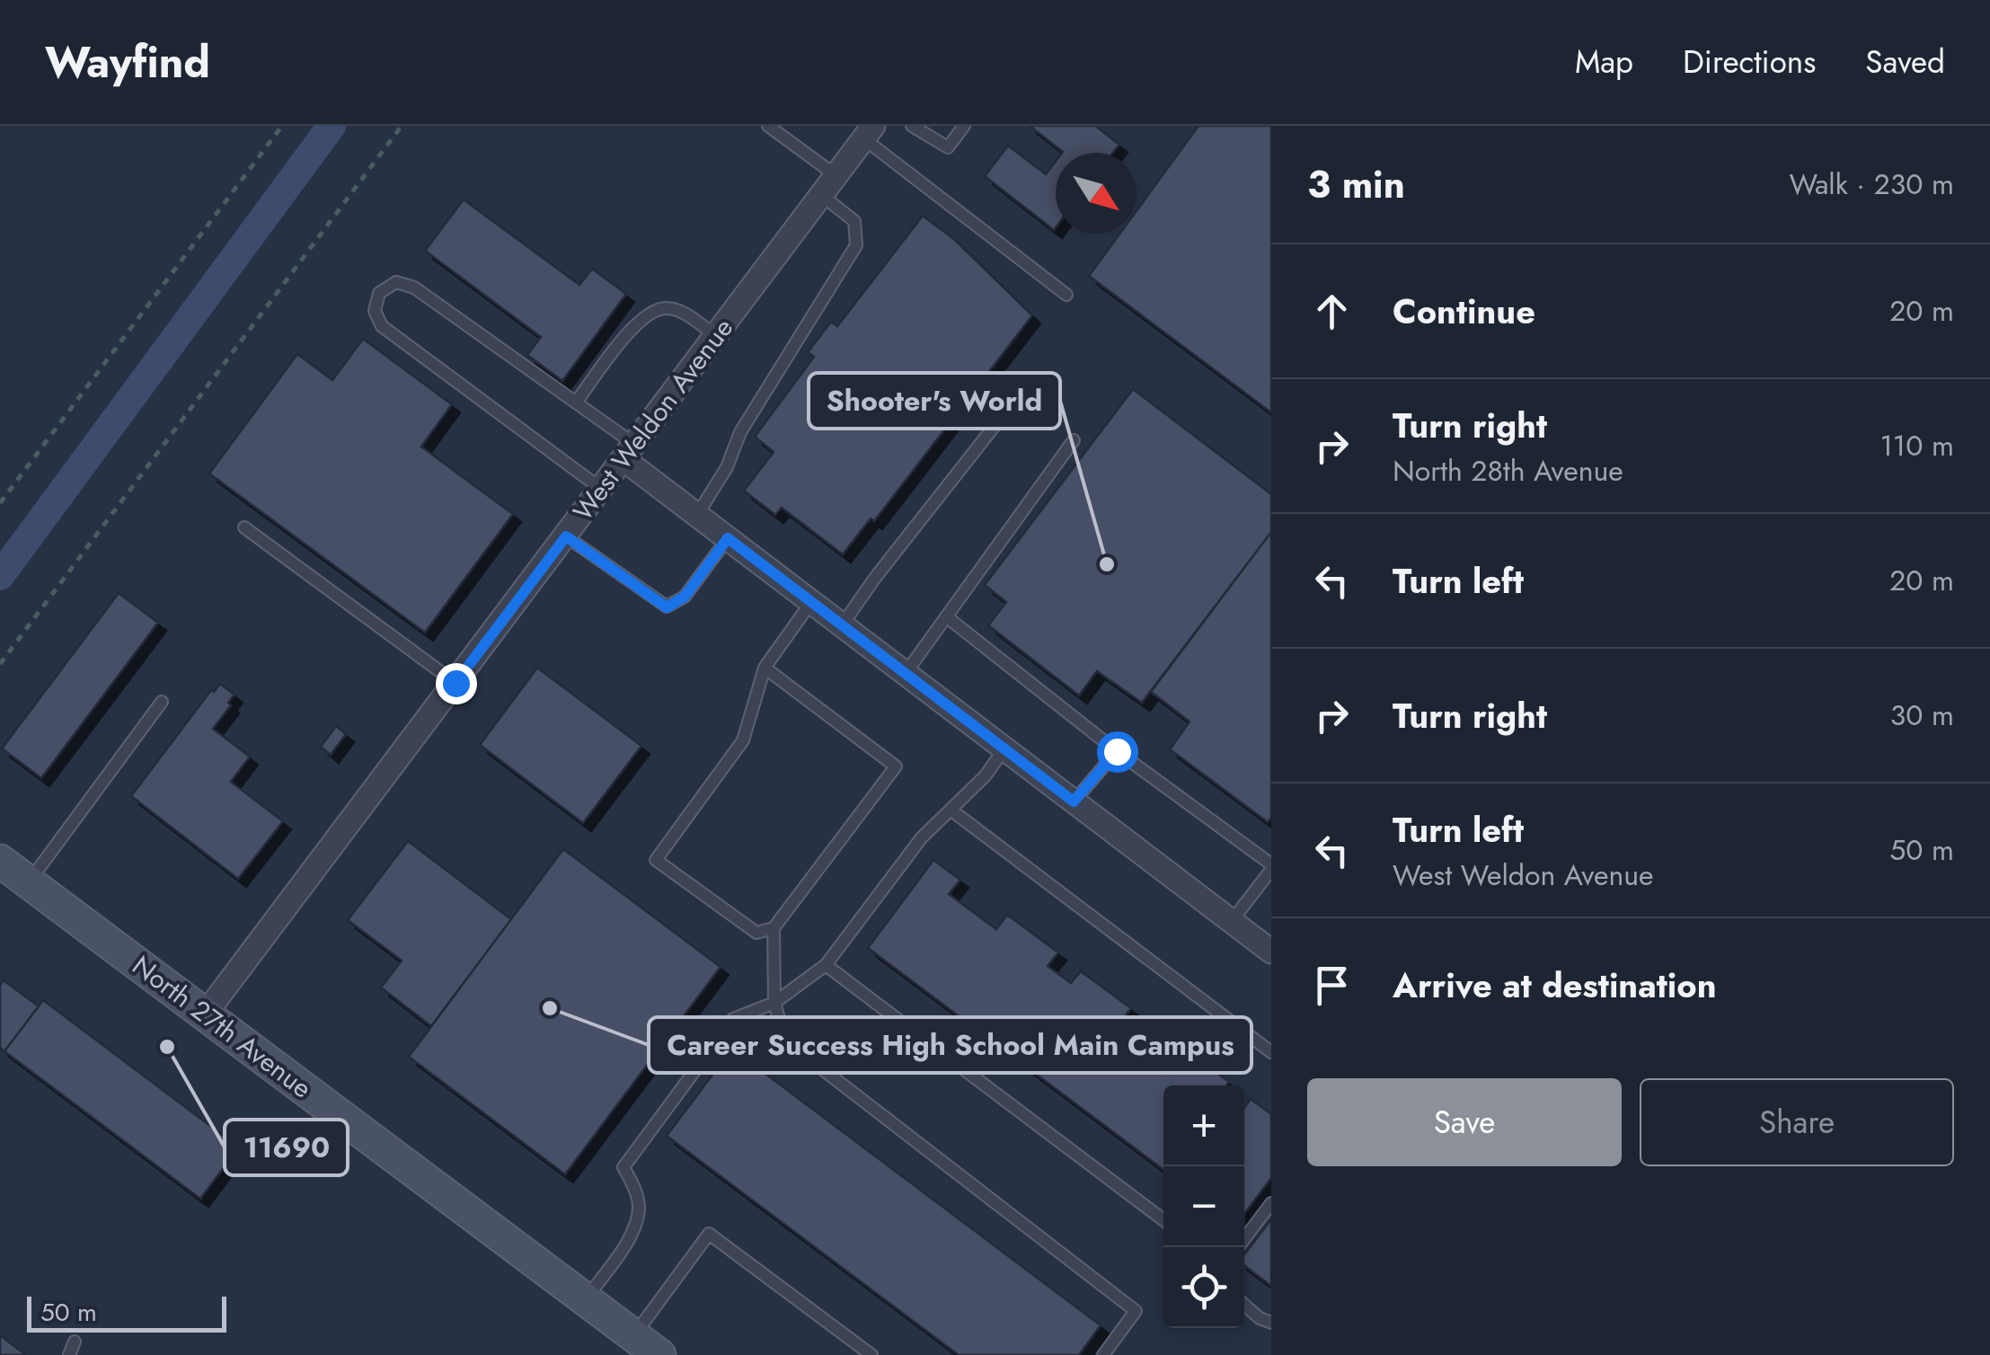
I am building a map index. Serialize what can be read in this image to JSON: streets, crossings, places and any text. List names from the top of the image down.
{
  "streets": {
    "main road": ["North 27th Avenue"],
    "street": ["West Weldon Avenue"]
  },
  "crossings": [
    ["West Weldon Avenue", "North 27th Avenue"]
  ],
  "places": ["Shooter's World", "Career Success High School Main Campus", "11690"],
  "scale_bar": "50 m",
  "north": "bottom right",
  "page": {
    "header": "Wayfind",
    "nav": ["Map", "Directions", "Saved"],
    "heading": ["3 min", "Walk · 230 m"],
    "list": [
      ["Continue", "20 m"],
      ["Turn right", "North 28th Avenue", "110 m"],
      ["Turn left", "20 m"],
      ["Turn right", "30 m"],
      ["Turn left", "West Weldon Avenue", "50 m"],
      "Arrive at destination"
    ],
    "buttons": ["Save", "Share"],
    "map_buttons": ["+", "−"],
    "scale": "50 m"
  }
}
